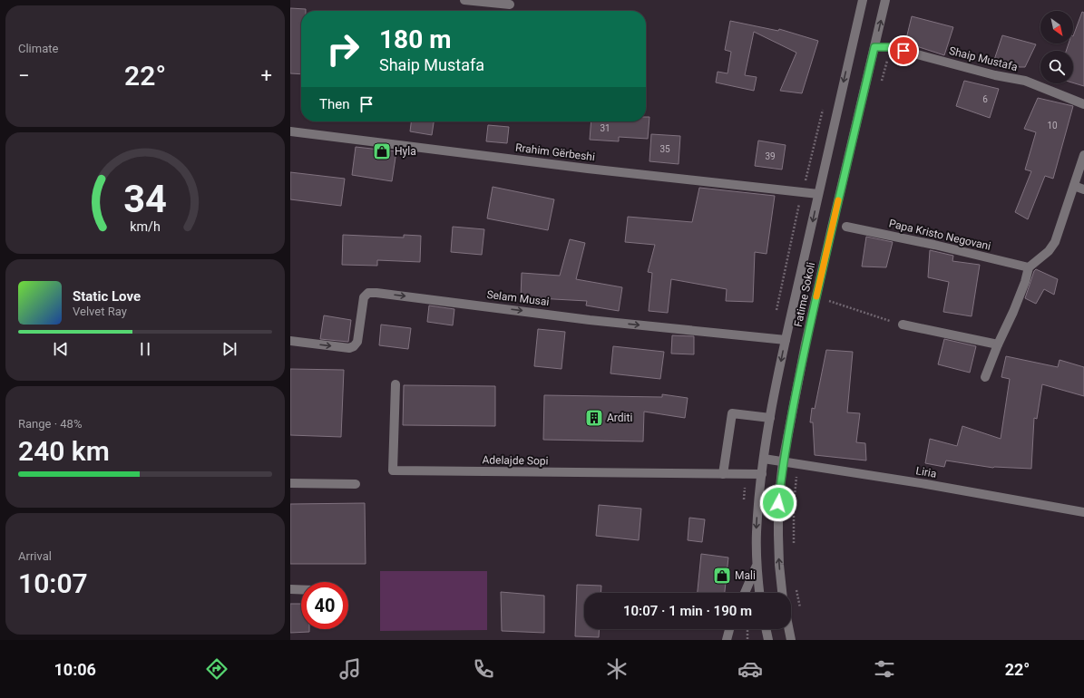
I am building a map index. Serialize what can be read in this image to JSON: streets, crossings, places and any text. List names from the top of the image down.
{
  "streets": {
    "street": [
      "Shaip Mustafa",
      "Rrahim Gërbeshi",
      "Papa Kristo Negovani",
      "Fatime Sokoli",
      "Selam Musai",
      "Adelajde Sopi",
      "Liria"
    ]
  },
  "crossings": [
    ["Shaip Mustafa", "Fatime Sokoli"],
    ["Rrahim Gërbeshi", "Fatime Sokoli"],
    ["Fatime Sokoli", "Selam Musai"],
    ["Fatime Sokoli", "Adelajde Sopi"],
    ["Fatime Sokoli", "Liria"]
  ],
  "one_way": ["Selam Musai"],
  "places": {
    "shop": ["Hyla", "Mali"],
    "building": ["Arditi"]
  },
  "house_numbers": [
    "6",
    "10",
    "31",
    "35",
    "39"
  ],
  "north": "bottom right",
  "page": {
    "tile": [
      "Climate",
      ["Range · 48%", "240 km"],
      ["Arrival", "10:07"]
    ],
    "turn": ["180 m", "Shaip Mustafa"],
    "heat": ["−", "22°", "+"],
    "then": "Then",
    "song": ["Static Love", "Velvet Ray"],
    "limit": "40",
    "trip": "10:07 · 1 min · 190 m",
    "tabs": ["10:06", "22°"],
    "gauge": ["34", "km/h"]
  }
}
